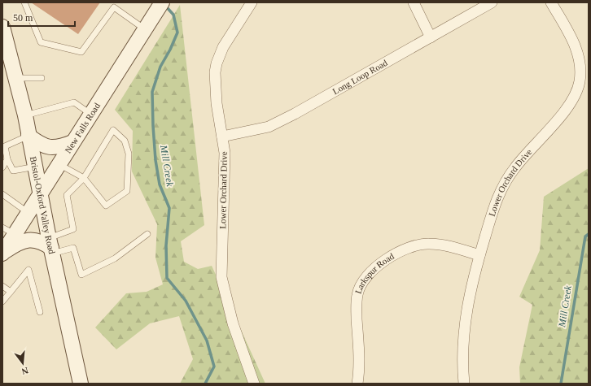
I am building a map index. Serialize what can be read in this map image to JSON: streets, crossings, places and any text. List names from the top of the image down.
{
  "streets": {
    "main road": ["New Falls Road", "Bristol-Oxford Valley Road"],
    "street": ["Long Loop Road", "Lower Orchard Drive", "Larkspur Road"]
  },
  "crossings": [
    ["Long Loop Road", "Lower Orchard Drive"],
    ["New Falls Road", "Bristol-Oxford Valley Road"],
    ["Lower Orchard Drive", "Larkspur Road"]
  ],
  "water": ["Mill Creek"],
  "scale_bar": "50 m",
  "north": "bottom"
}
